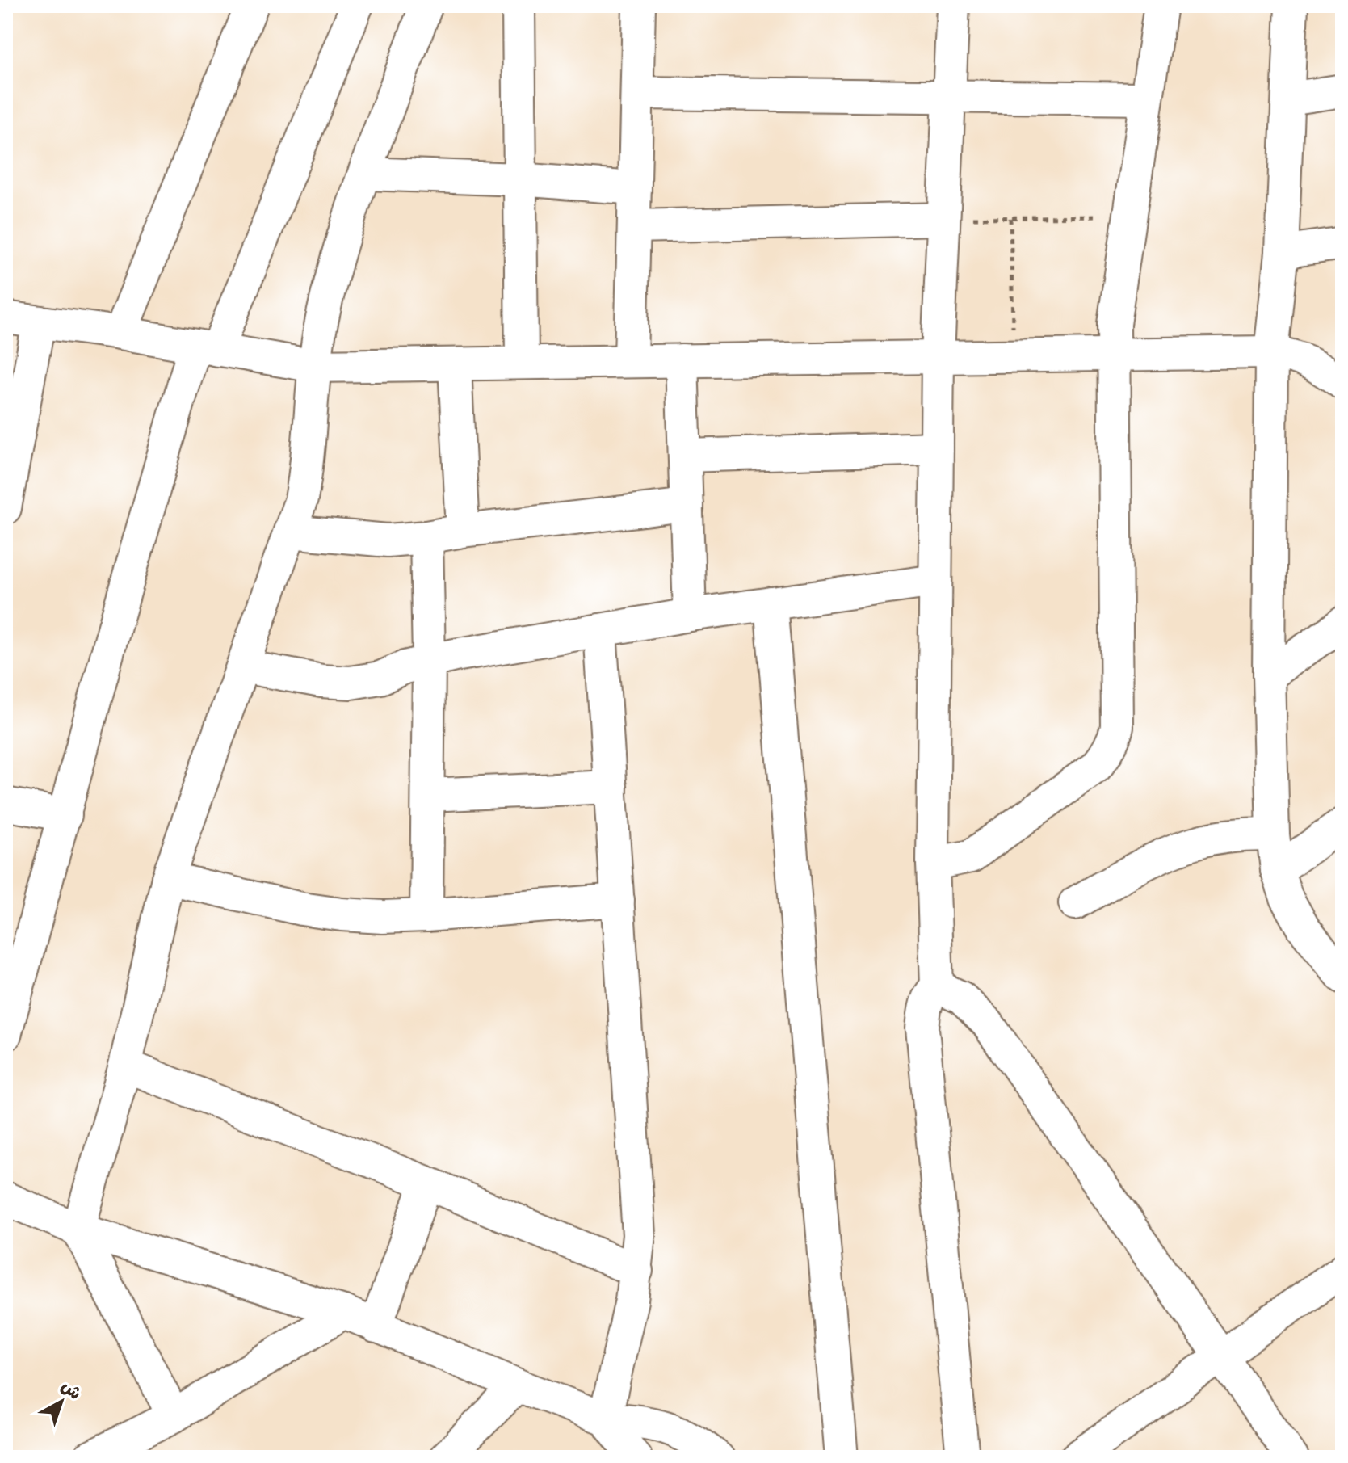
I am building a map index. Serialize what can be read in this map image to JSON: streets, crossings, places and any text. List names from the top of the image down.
{
  "north": "top right"
}
